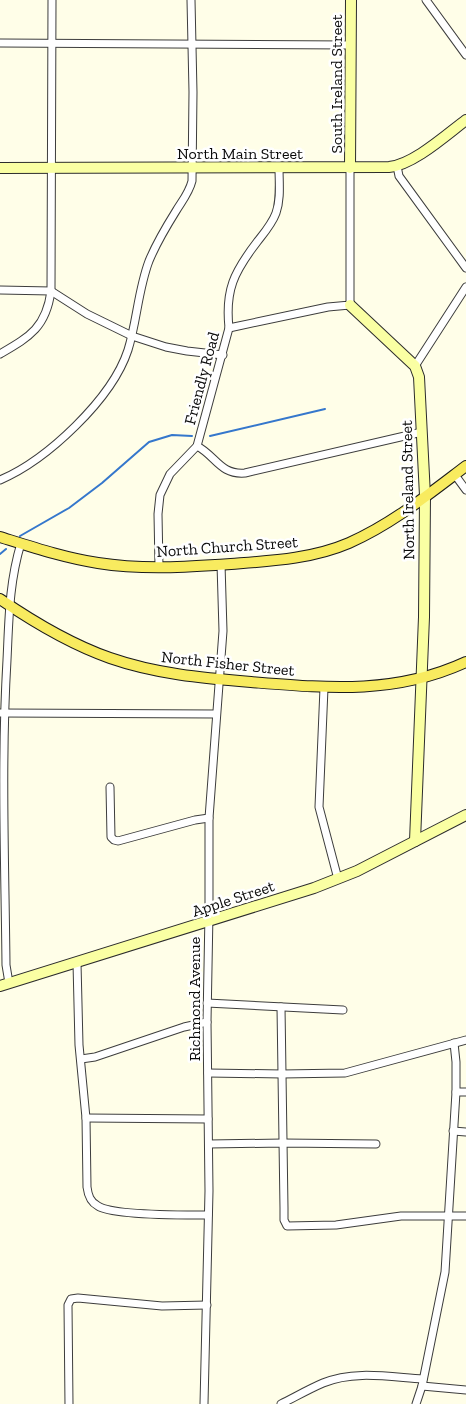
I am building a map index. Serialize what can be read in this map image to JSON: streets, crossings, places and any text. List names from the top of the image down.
{
  "streets": {
    "main road": ["North Church Street", "North Fisher Street"],
    "street": [
      "South Ireland Street",
      "North Main Street",
      "Friendly Road",
      "North Ireland Street",
      "Apple Street",
      "Richmond Avenue"
    ]
  },
  "crossings": [
    ["South Ireland Street", "North Main Street"],
    ["North Main Street", "Friendly Road"],
    ["Friendly Road", "North Church Street"],
    ["North Ireland Street", "North Church Street"],
    ["North Ireland Street", "North Fisher Street"],
    ["North Ireland Street", "Apple Street"],
    ["North Church Street", "Richmond Avenue"],
    ["North Fisher Street", "Richmond Avenue"],
    ["Apple Street", "Richmond Avenue"]
  ]
}
